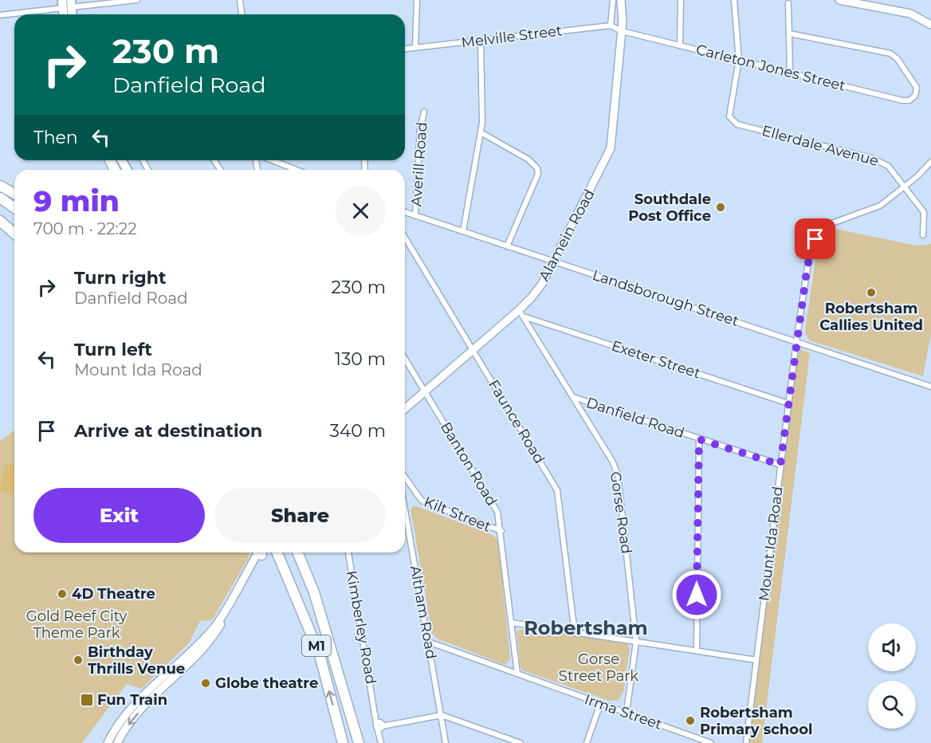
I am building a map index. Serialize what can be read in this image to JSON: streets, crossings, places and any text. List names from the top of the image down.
{
  "streets": {
    "highway": ["M1"],
    "main road": ["Alamein Road"],
    "street": [
      "Melville Street",
      "Carleton Jones Street",
      "Ellerdale Avenue",
      "Averill Road",
      "Landsborough Street",
      "Exeter Street",
      "Danfield Road",
      "Faunce Road",
      "Banton Road",
      "Gorse Road",
      "Kilt Street",
      "Mount Ida Road",
      "Altham Road",
      "Kimberley Road",
      "Irma Street"
    ]
  },
  "crossings": [
    ["Carleton Jones Street", "Ellerdale Avenue"],
    ["Carleton Jones Street", "Alamein Road"],
    ["Ellerdale Avenue", "Mount Ida Road"],
    ["Averill Road", "Landsborough Street"],
    ["Alamein Road", "Landsborough Street"],
    ["Alamein Road", "Exeter Street"],
    ["Alamein Road", "Faunce Road"],
    ["Alamein Road", "Banton Road"],
    ["Alamein Road", "Gorse Road"],
    ["Landsborough Street", "Mount Ida Road"],
    ["Exeter Street", "Gorse Road"],
    ["Exeter Street", "Mount Ida Road"],
    ["Danfield Road", "Gorse Road"],
    ["Danfield Road", "Mount Ida Road"],
    ["Banton Road", "Kilt Street"],
    ["Banton Road", "Irma Street"],
    ["Gorse Road", "Irma Street"],
    ["Altham Road", "Irma Street"]
  ],
  "districts": ["Robertsham"],
  "parks": ["Gold Reef City Theme Park", "Gorse Street Park"],
  "places": {
    "other": [
      "Southdale Post Office",
      "Robertsham Callies United",
      "4D Theatre",
      "Birthday Thrills Venue",
      "Globe theatre",
      "Robertsham Primary school"
    ],
    "transit": ["Fun Train"]
  },
  "page": {
    "turn": ["230 m", "Danfield Road"],
    "then": "Then",
    "heading": ["9 min", "700 m · 22:22"],
    "list": [
      {
        "name": "Turn right",
        "note": "Danfield Road",
        "value": "230 m"
      },
      {
        "name": "Turn left",
        "note": "Mount Ida Road",
        "value": "130 m"
      },
      {
        "name": "Arrive at destination",
        "value": "340 m"
      }
    ],
    "buttons": ["Exit", "Share"]
  }
}
